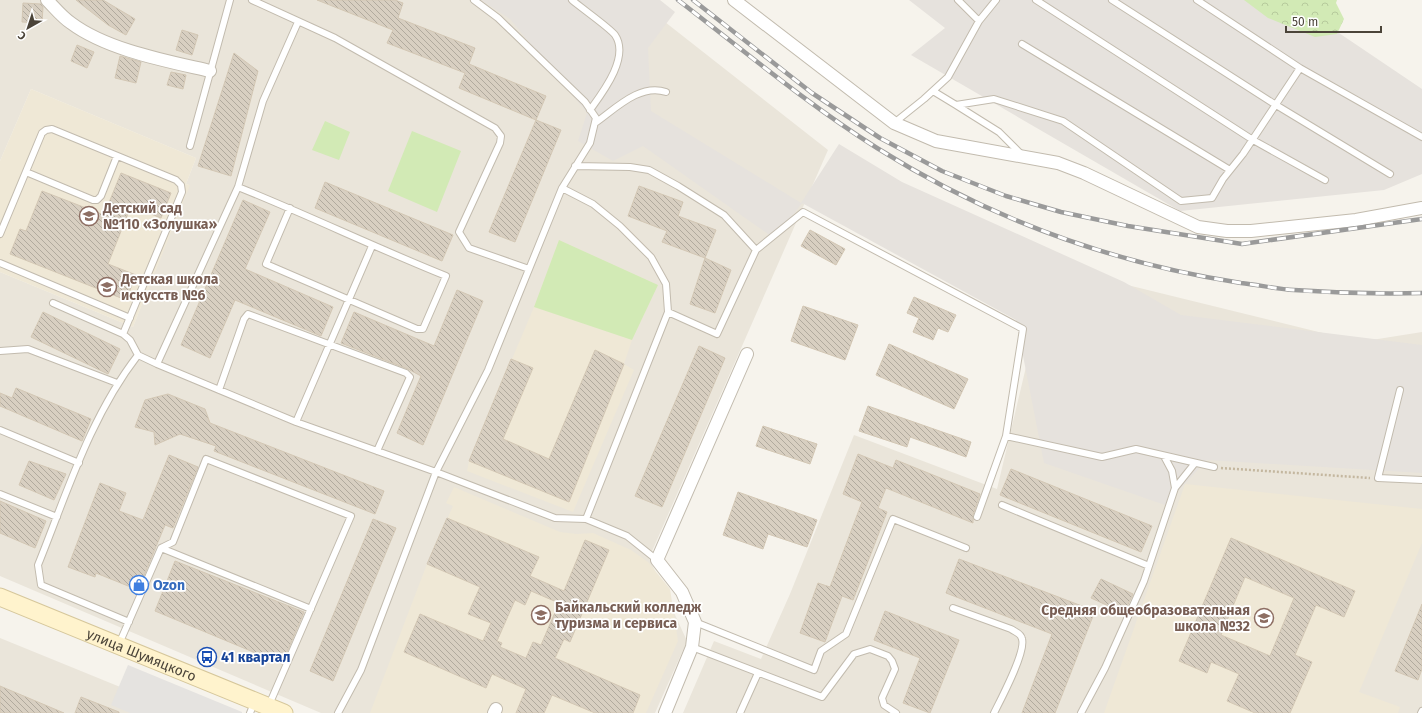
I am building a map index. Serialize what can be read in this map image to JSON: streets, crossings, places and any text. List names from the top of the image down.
{
  "streets": {
    "main road": ["улица Шумяцкого"]
  },
  "places": {
    "school or university": [
      "Детский сад №110 «Золушка»",
      "Детская школа искусств №6",
      "Байкальский колледж туризма и сервиса",
      "Средняя общеобразовательная школа №32"
    ],
    "shop": ["Ozon"],
    "bus stop": ["41 квартал"]
  },
  "scale_bar": "50 m",
  "north": "bottom left"
}
